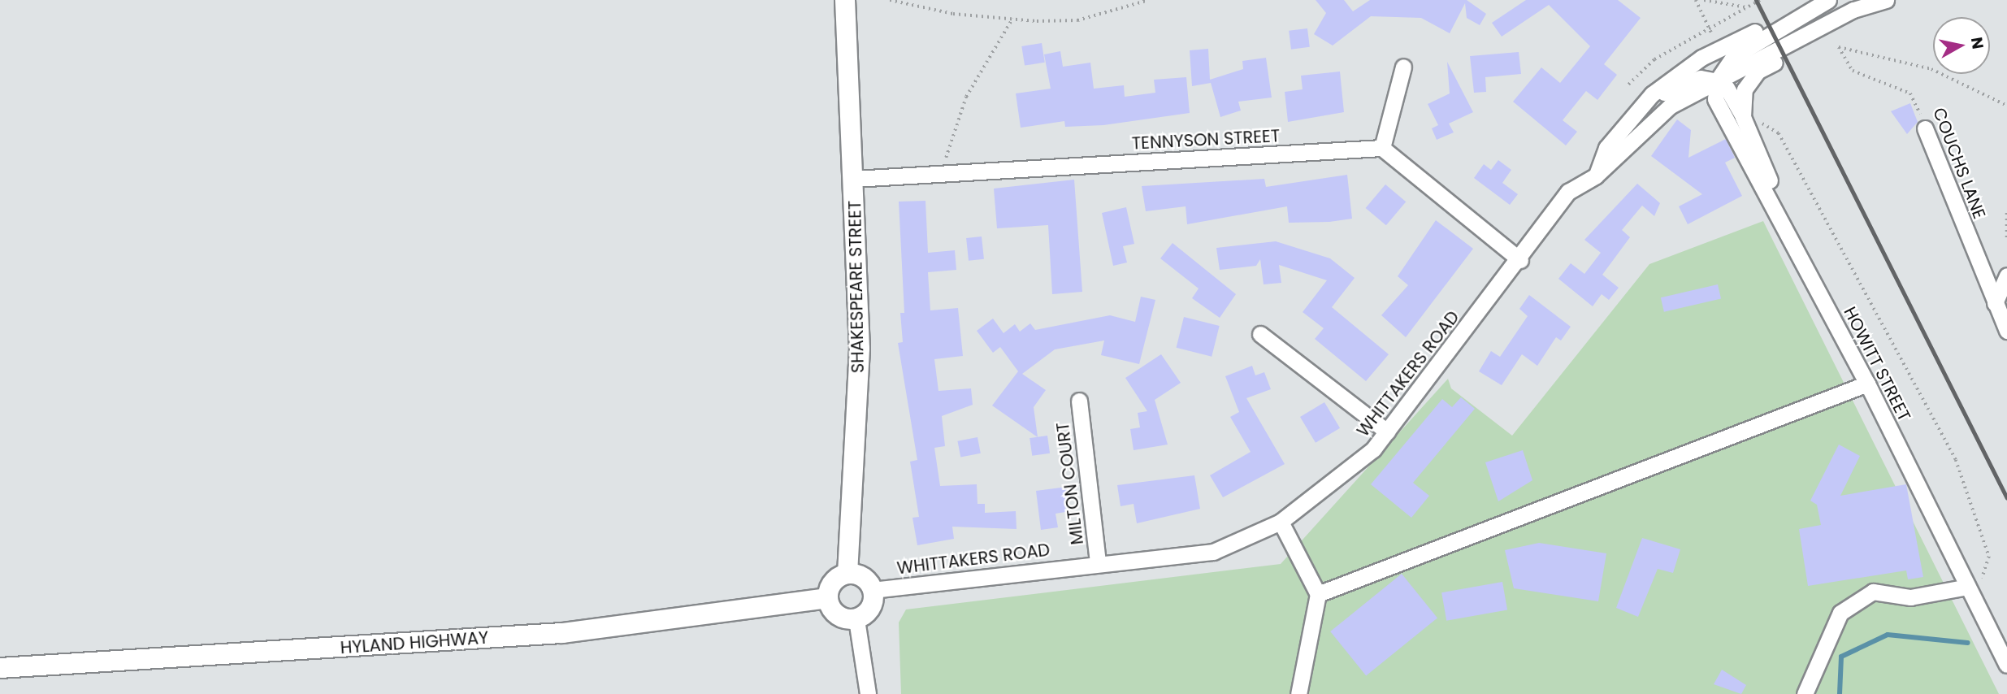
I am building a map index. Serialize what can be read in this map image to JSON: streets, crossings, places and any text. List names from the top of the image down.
{
  "streets": {
    "main road": ["SHAKESPEARE STREET", "HYLAND HIGHWAY"],
    "street": [
      "TENNYSON STREET",
      "COUCHS LANE",
      "HOWITT STREET",
      "WHITTAKERS ROAD",
      "MILTON COURT"
    ]
  },
  "crossings": [
    ["TENNYSON STREET", "SHAKESPEARE STREET"],
    ["SHAKESPEARE STREET", "WHITTAKERS ROAD"],
    ["SHAKESPEARE STREET", "HYLAND HIGHWAY"],
    ["WHITTAKERS ROAD", "MILTON COURT"],
    ["WHITTAKERS ROAD", "HYLAND HIGHWAY"]
  ],
  "north": "right"
}
